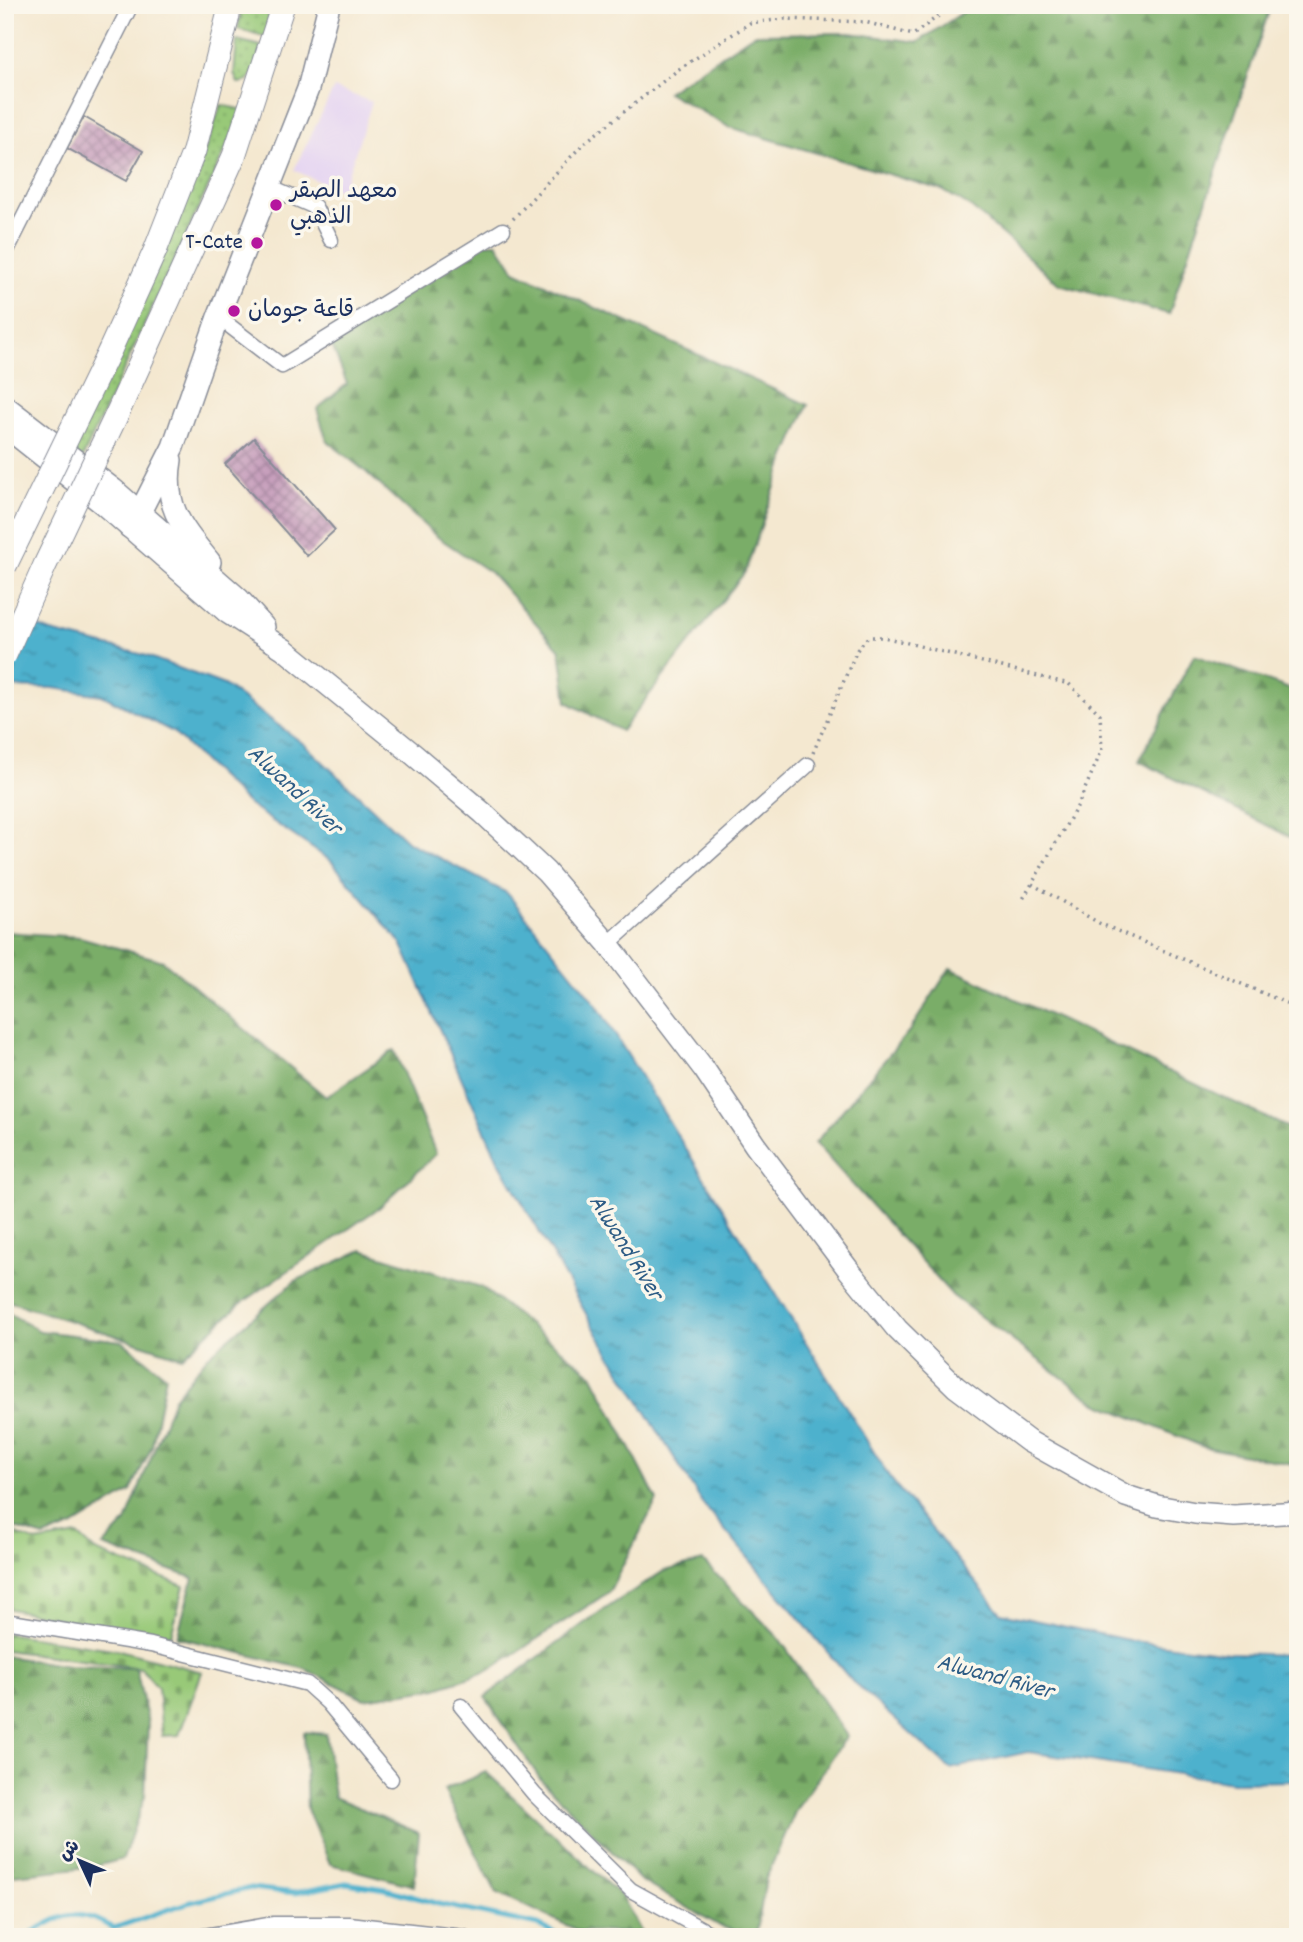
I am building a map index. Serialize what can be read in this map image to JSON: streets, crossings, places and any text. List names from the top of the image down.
{
  "water": ["Alwand River"],
  "places": ["معهد الصقر الذهبي", "T-Cate", "قاعة جومان"],
  "north": "top left"
}
